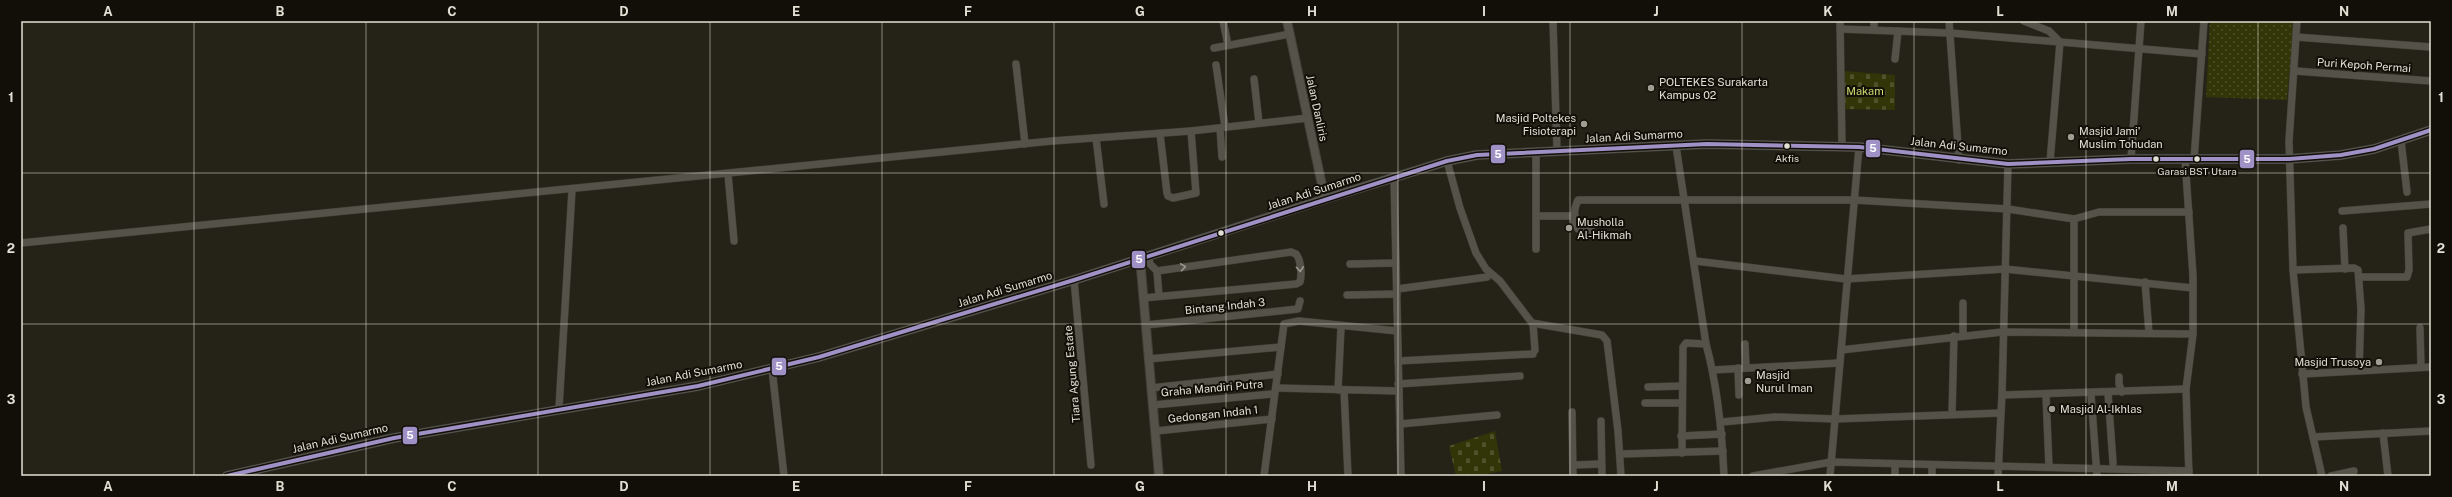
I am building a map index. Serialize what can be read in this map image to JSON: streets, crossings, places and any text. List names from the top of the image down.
{
  "streets": {
    "main road": ["Jalan Adi Sumarmo"],
    "street": [
      "Puri Kepoh Permai",
      "Jalan Danliris",
      "Bintang Indah 3",
      "Tiara Agung Estate",
      "Graha Mandiri Putra",
      "Gedongan Indah 1"
    ]
  },
  "crossings": [
    ["Jalan Danliris", "Jalan Adi Sumarmo"],
    ["Jalan Adi Sumarmo", "Tiara Agung Estate"]
  ],
  "parks": ["Makam"],
  "places": [
    "POLTEKES Surakarta Kampus 02",
    "Masjid Poltekes Fisioterapi",
    "Masjid Jami' Muslim Tohudan",
    "Akfis",
    "Garasi BST Utara",
    "Musholla Al-Hikmah",
    "Masjid Trusoya",
    "Masjid Nurul Iman",
    "Masjid Al-Ikhlas"
  ],
  "lines": ["transit line 5"],
  "grid": {
    "columns": [
      "A",
      "B",
      "C",
      "D",
      "E",
      "F",
      "G",
      "H",
      "I",
      "J",
      "K",
      "L",
      "M",
      "N"
    ],
    "rows": ["1", "2", "3"]
  }
}
